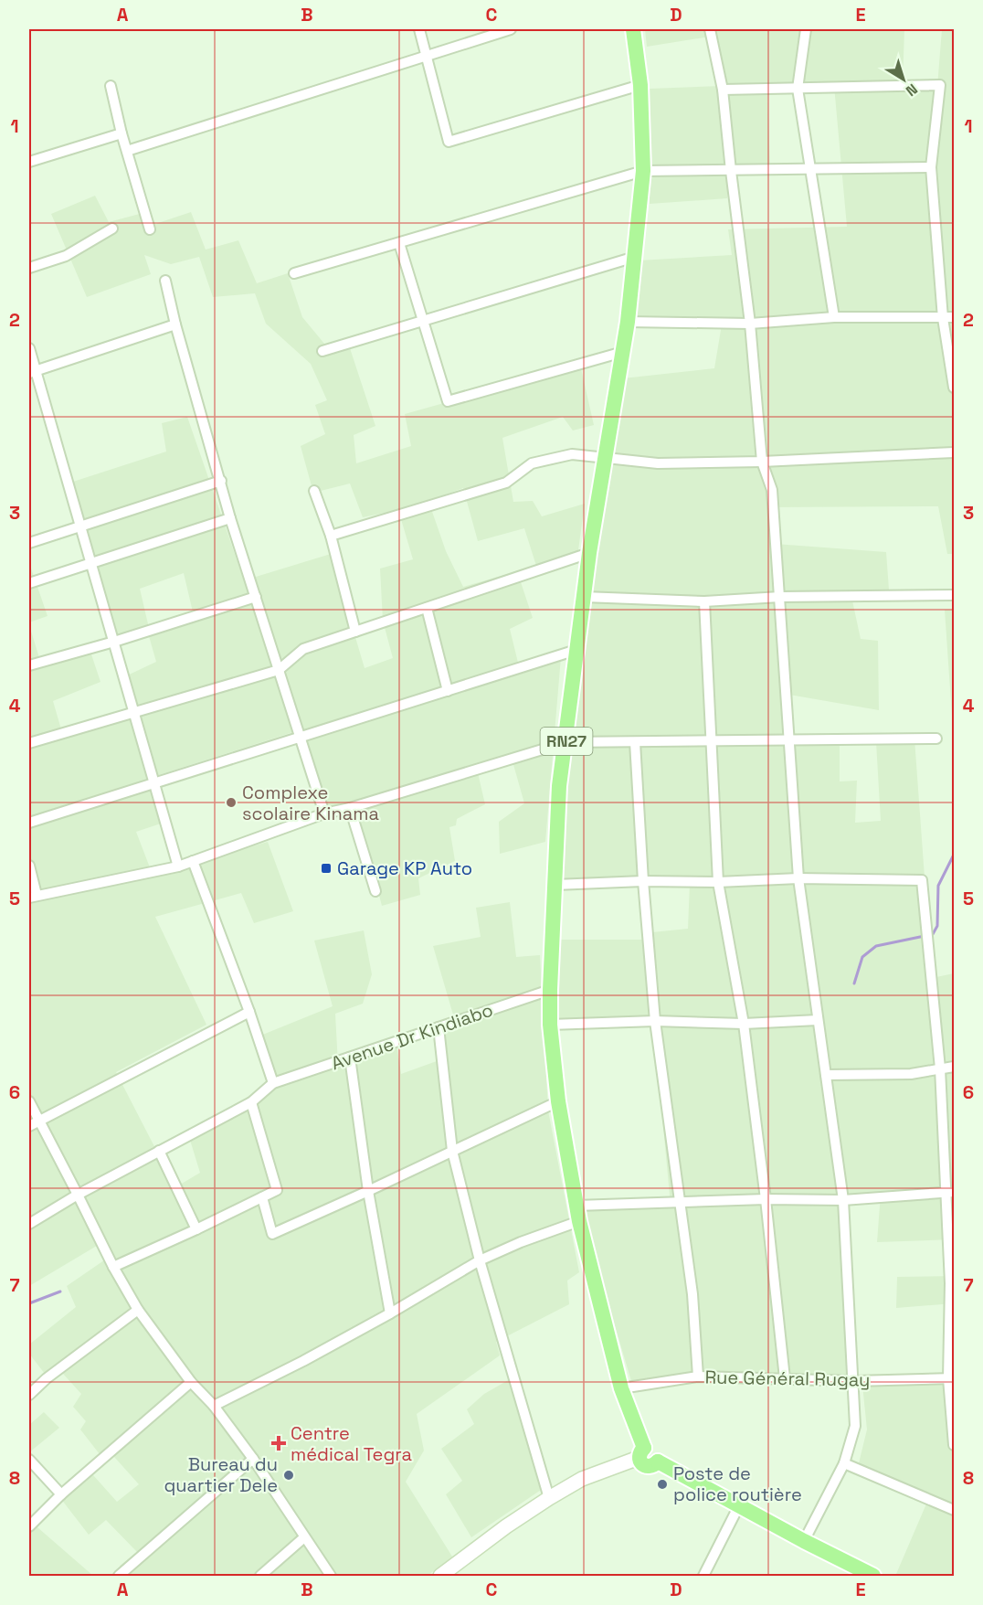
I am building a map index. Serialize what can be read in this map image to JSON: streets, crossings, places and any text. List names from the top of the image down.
{
  "streets": {
    "main road": ["RN27"],
    "street": ["Avenue Dr Kindiabo", "Rue Général Rugay"]
  },
  "crossings": [
    ["RN27", "Avenue Dr Kindiabo"],
    ["RN27", "Rue Général Rugay"]
  ],
  "places": {
    "other": ["Complexe scolaire Kinama", "Bureau du quartier Dele", "Poste de police routière"],
    "transit": ["Garage KP Auto"],
    "health": ["Centre médical Tegra"]
  },
  "north": "bottom right",
  "grid": {
    "columns": [
      "A",
      "B",
      "C",
      "D",
      "E"
    ],
    "rows": [
      "1",
      "2",
      "3",
      "4",
      "5",
      "6",
      "7",
      "8"
    ]
  }
}
